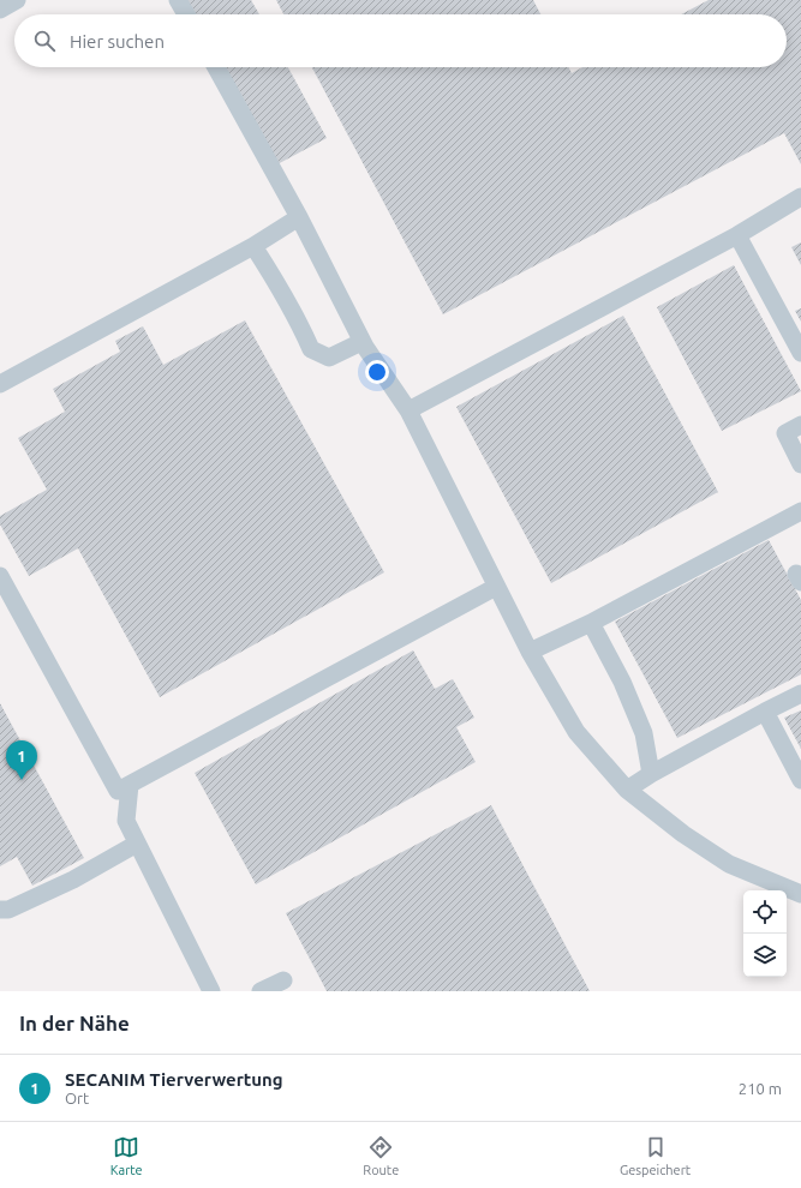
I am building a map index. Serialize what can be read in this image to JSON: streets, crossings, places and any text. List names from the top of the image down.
{
  "page": {
    "search": "Hier suchen",
    "pins": "1",
    "heading": "In der Nähe",
    "list": [
      {
        "mark": "1",
        "name": "SECANIM Tierverwertung",
        "note": "Ort",
        "value": "210 m"
      }
    ],
    "nav": ["Karte", "Route", "Gespeichert"]
  }
}
